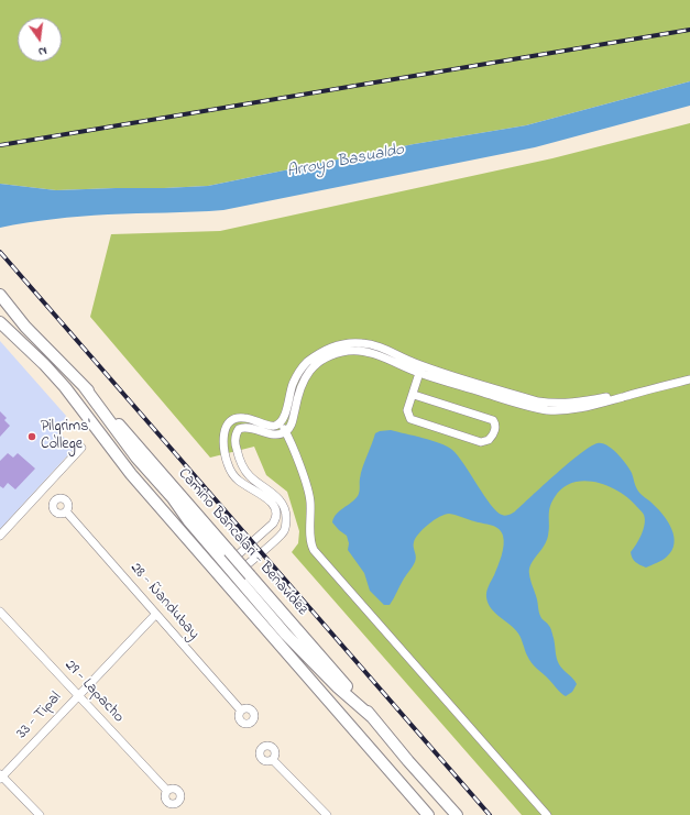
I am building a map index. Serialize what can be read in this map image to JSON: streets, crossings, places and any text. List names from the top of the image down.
{
  "streets": {
    "main road": ["Camino Bancalari - Benavídez"],
    "street": ["28 - Ñandubay", "29 - Lapacho", "33 - Tipal"]
  },
  "crossings": [
    ["28 - Ñandubay", "33 - Tipal"],
    ["29 - Lapacho", "33 - Tipal"]
  ],
  "water": ["Arroyo Basualdo"],
  "places": ["Pilgrims' College"],
  "north": "bottom"
}
